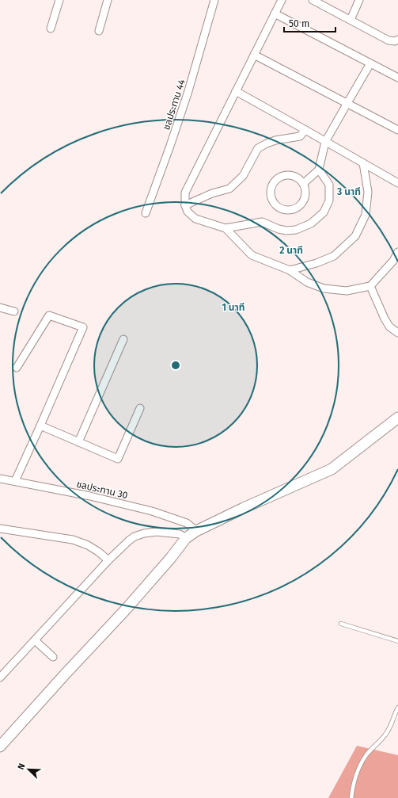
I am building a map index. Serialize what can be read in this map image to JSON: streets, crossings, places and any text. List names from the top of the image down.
{
  "streets": {
    "street": ["ชลประทาน 44", "ชลประทาน 30"]
  },
  "scale_bar": "50 m",
  "north": "top left",
  "rings": ["3 นาที", "2 นาที", "1 นาที"]
}
